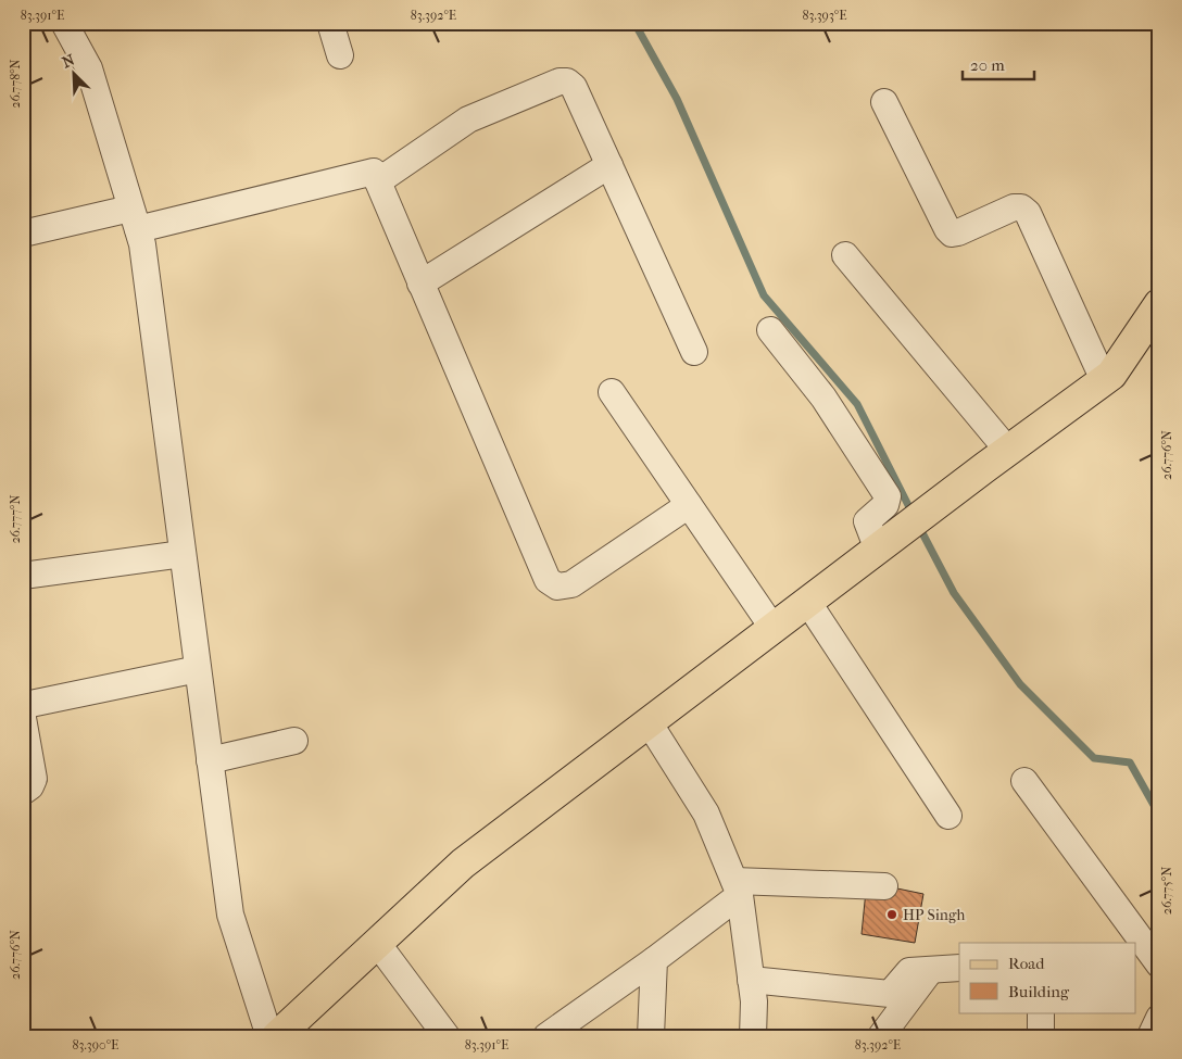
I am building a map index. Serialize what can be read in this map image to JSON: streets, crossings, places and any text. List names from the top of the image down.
{
  "places": ["HP Singh"],
  "legend": ["Road", "Building"],
  "scale_bar": "20 m",
  "north": "top left",
  "coordinates": [
    "83.391°E",
    "83.392°E",
    "83.393°E",
    "26.778°N",
    "26.776°N",
    "26.777°N",
    "26.775°N",
    "83.390°E"
  ]
}
